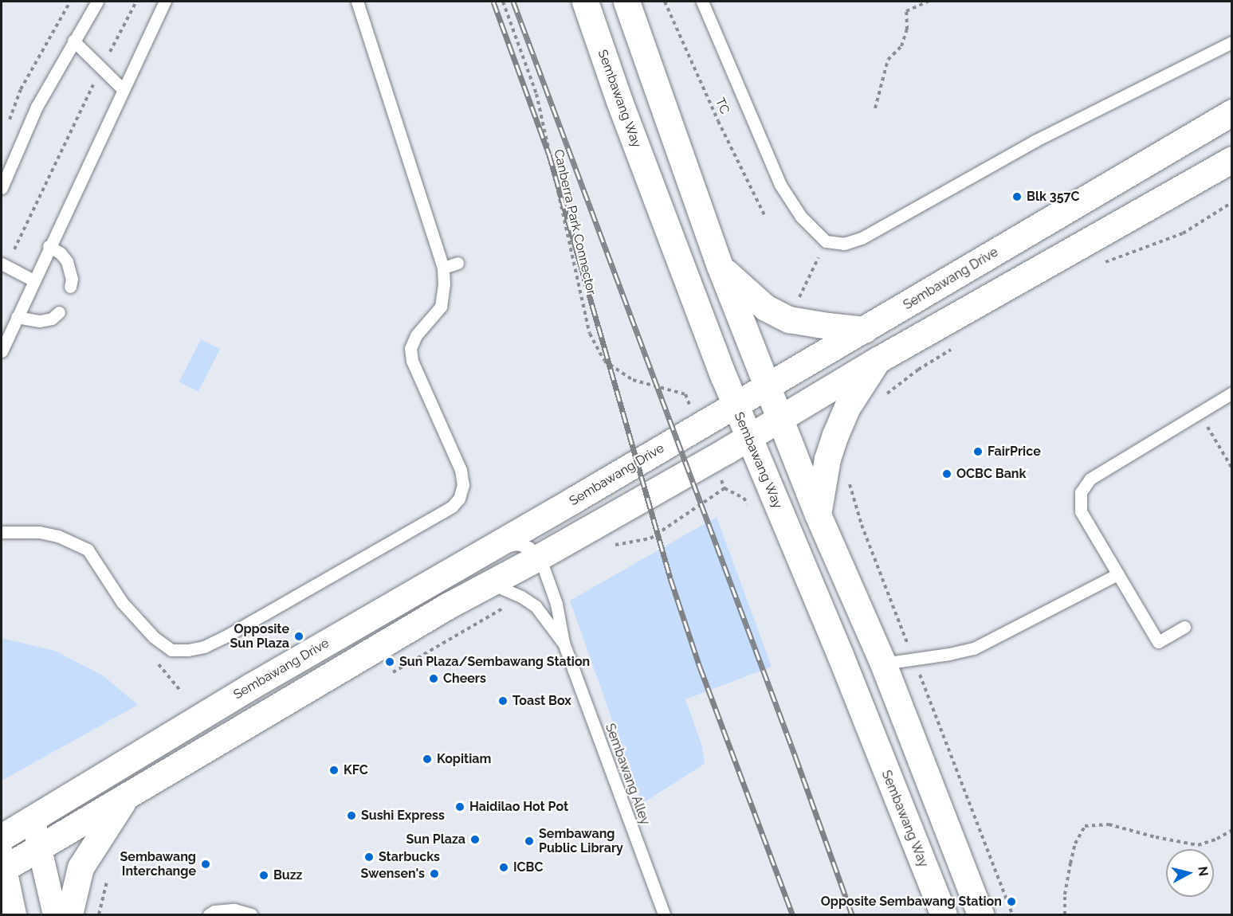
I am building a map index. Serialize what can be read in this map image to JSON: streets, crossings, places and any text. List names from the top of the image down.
{
  "streets": {
    "main road": ["Sembawang Way", "Sembawang Drive"],
    "lane": ["Sembawang Alley"],
    "path": ["TC", "Canberra Park Connector"]
  },
  "crossings": [
    ["Sembawang Way", "Sembawang Drive"]
  ],
  "places": [
    "Blk 357C",
    "FairPrice",
    "OCBC Bank",
    "Opposite Sun Plaza",
    "Sun Plaza/Sembawang Station",
    "Cheers",
    "Toast Box",
    "Kopitiam",
    "KFC",
    "Haidilao Hot Pot",
    "Sushi Express",
    "Sun Plaza",
    "Sembawang Public Library",
    "Starbucks",
    "Sembawang Interchange",
    "ICBC",
    "Swensen's",
    "Buzz",
    "Opposite Sembawang Station"
  ],
  "north": "right"
}
